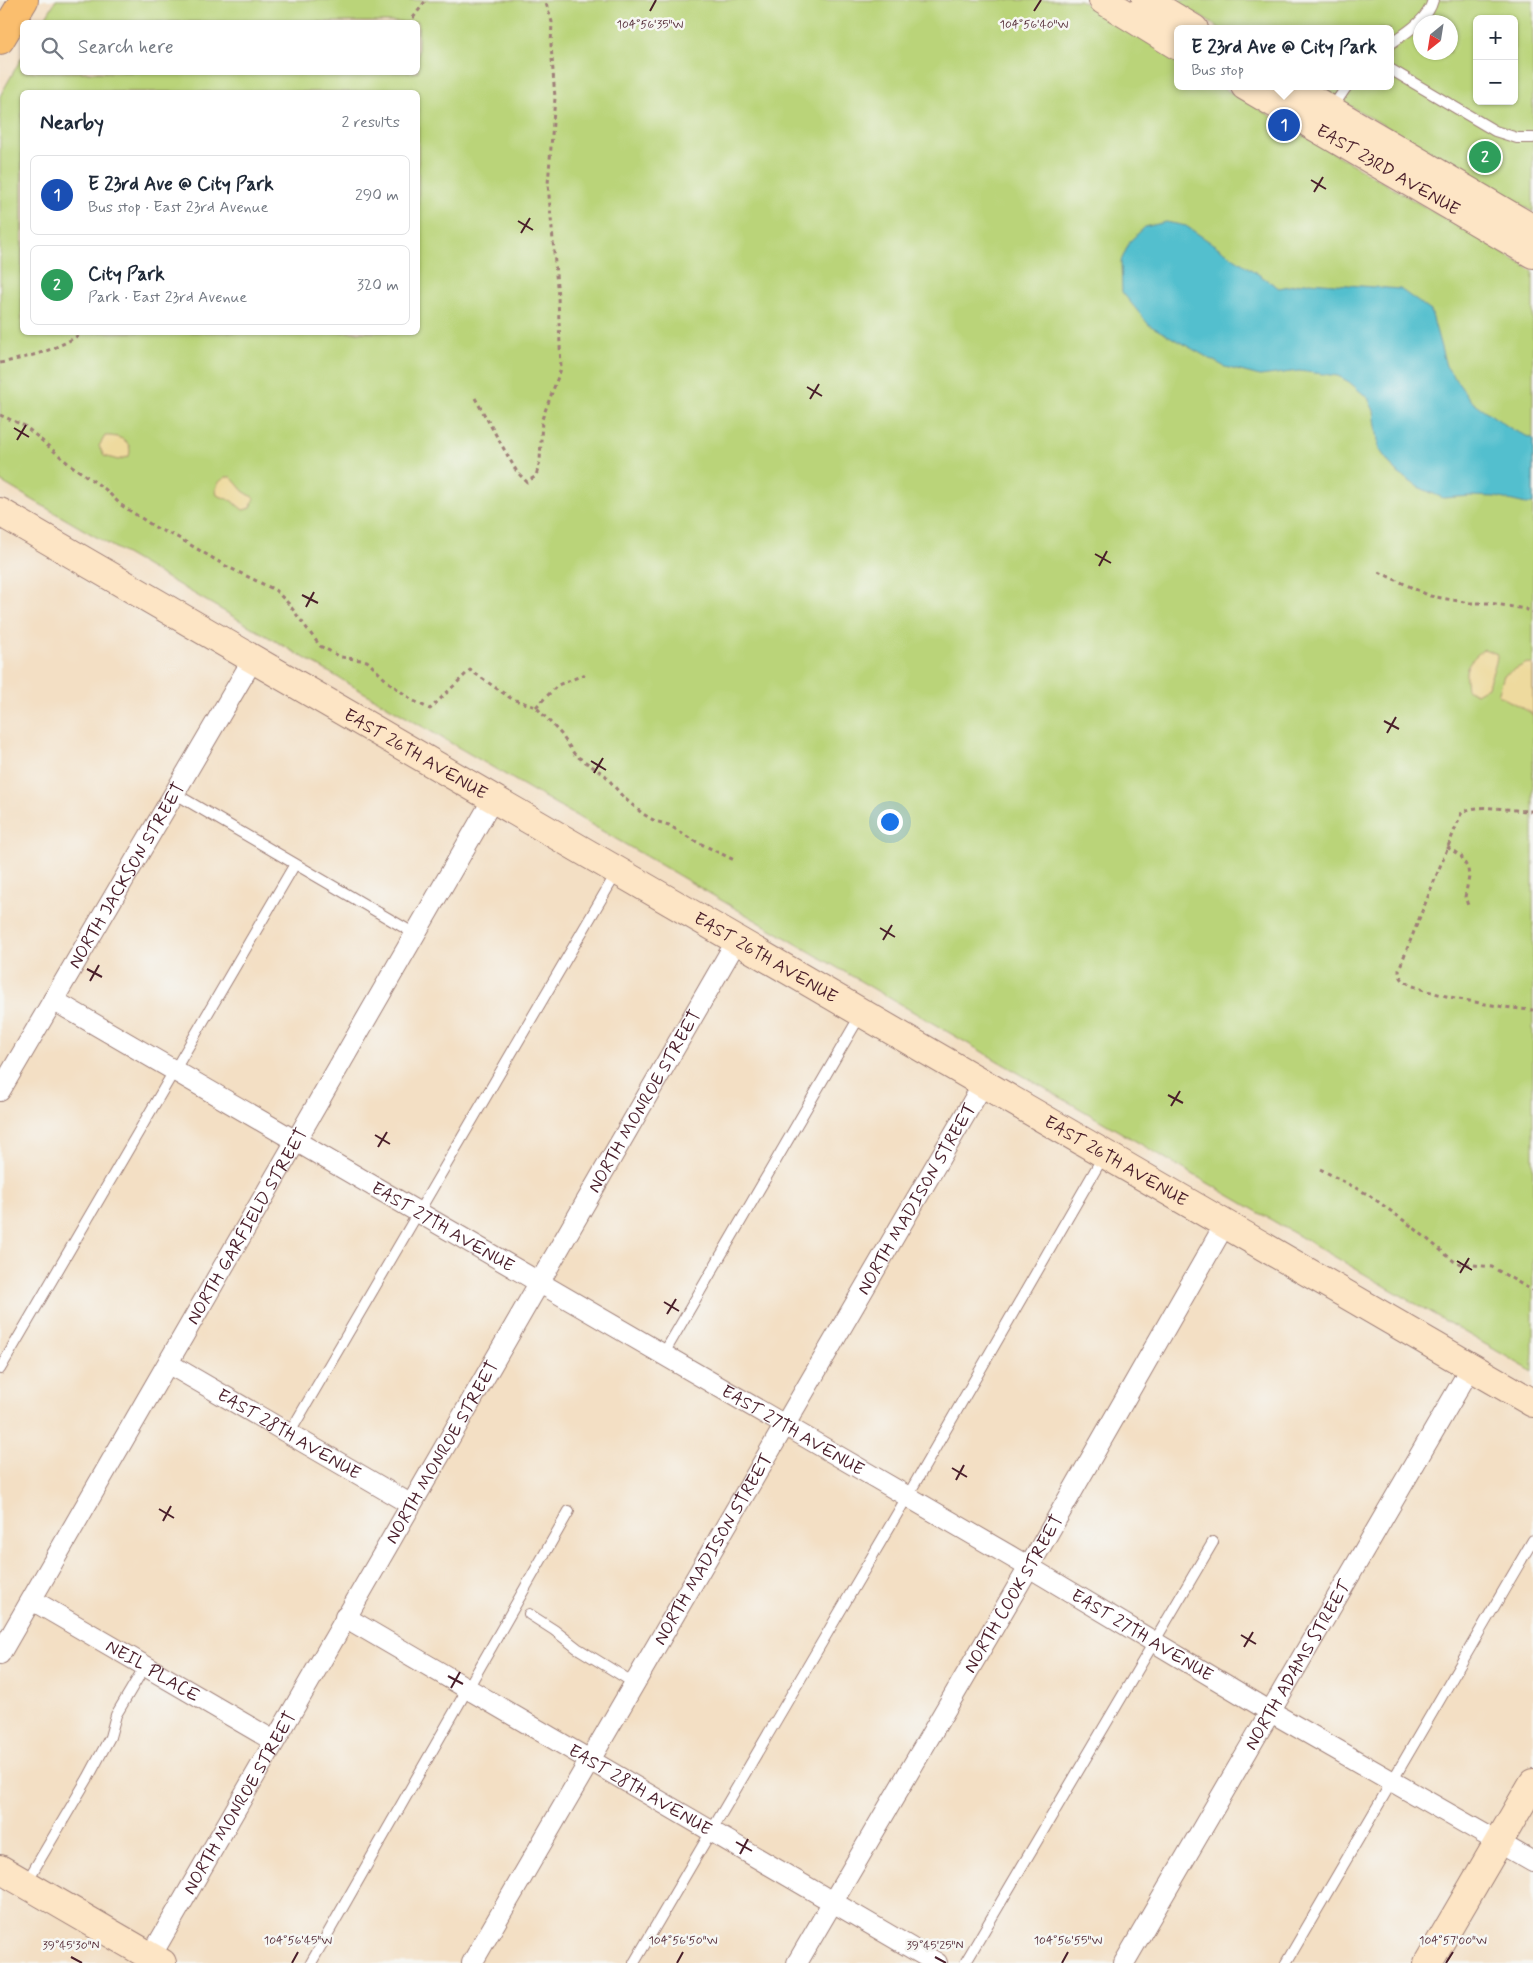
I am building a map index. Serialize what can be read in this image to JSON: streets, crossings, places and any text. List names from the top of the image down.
{
  "streets": {
    "street": [
      "EAST 23RD AVENUE",
      "EAST 26TH AVENUE",
      "NORTH JACKSON STREET",
      "NORTH MONROE STREET",
      "NORTH MADISON STREET",
      "NORTH GARFIELD STREET",
      "EAST 27TH AVENUE",
      "EAST 28TH AVENUE",
      "NORTH COOK STREET",
      "NORTH ADAMS STREET",
      "NEIL PLACE"
    ]
  },
  "crossings": [
    ["EAST 26TH AVENUE", "NORTH JACKSON STREET"],
    ["EAST 26TH AVENUE", "NORTH MONROE STREET"],
    ["EAST 26TH AVENUE", "NORTH MADISON STREET"],
    ["EAST 26TH AVENUE", "NORTH GARFIELD STREET"],
    ["EAST 26TH AVENUE", "NORTH COOK STREET"],
    ["EAST 26TH AVENUE", "NORTH ADAMS STREET"],
    ["NORTH JACKSON STREET", "EAST 27TH AVENUE"],
    ["NORTH MONROE STREET", "EAST 27TH AVENUE"],
    ["NORTH MONROE STREET", "EAST 28TH AVENUE"],
    ["NORTH MONROE STREET", "NEIL PLACE"],
    ["NORTH MADISON STREET", "EAST 27TH AVENUE"],
    ["NORTH MADISON STREET", "EAST 28TH AVENUE"],
    ["NORTH GARFIELD STREET", "EAST 27TH AVENUE"],
    ["NORTH GARFIELD STREET", "EAST 28TH AVENUE"],
    ["NORTH GARFIELD STREET", "NEIL PLACE"],
    ["EAST 27TH AVENUE", "NORTH COOK STREET"],
    ["EAST 27TH AVENUE", "NORTH ADAMS STREET"],
    ["EAST 28TH AVENUE", "NORTH COOK STREET"]
  ],
  "north": "bottom left",
  "page": {
    "map_buttons": ["+", "−"],
    "search": "Search here",
    "popup": ["E 23rd Ave @ City Park", "Bus stop"],
    "heading": ["Nearby", "2 results"],
    "pins": ["1", "2"],
    "list": [
      {
        "mark": "1",
        "name": "E 23rd Ave @ City Park",
        "note": "Bus stop · East 23rd Avenue",
        "value": "290 m"
      },
      {
        "mark": "2",
        "name": "City Park",
        "note": "Park · East 23rd Avenue",
        "value": "320 m"
      }
    ]
  },
  "coordinates": [
    "104°56'35\"W",
    "104°56'40\"W",
    "104°56'45\"W",
    "104°56'50\"W",
    "104°56'55\"W",
    "104°57'00\"W",
    "39°45'30\"N",
    "39°45'25\"N"
  ]
}
